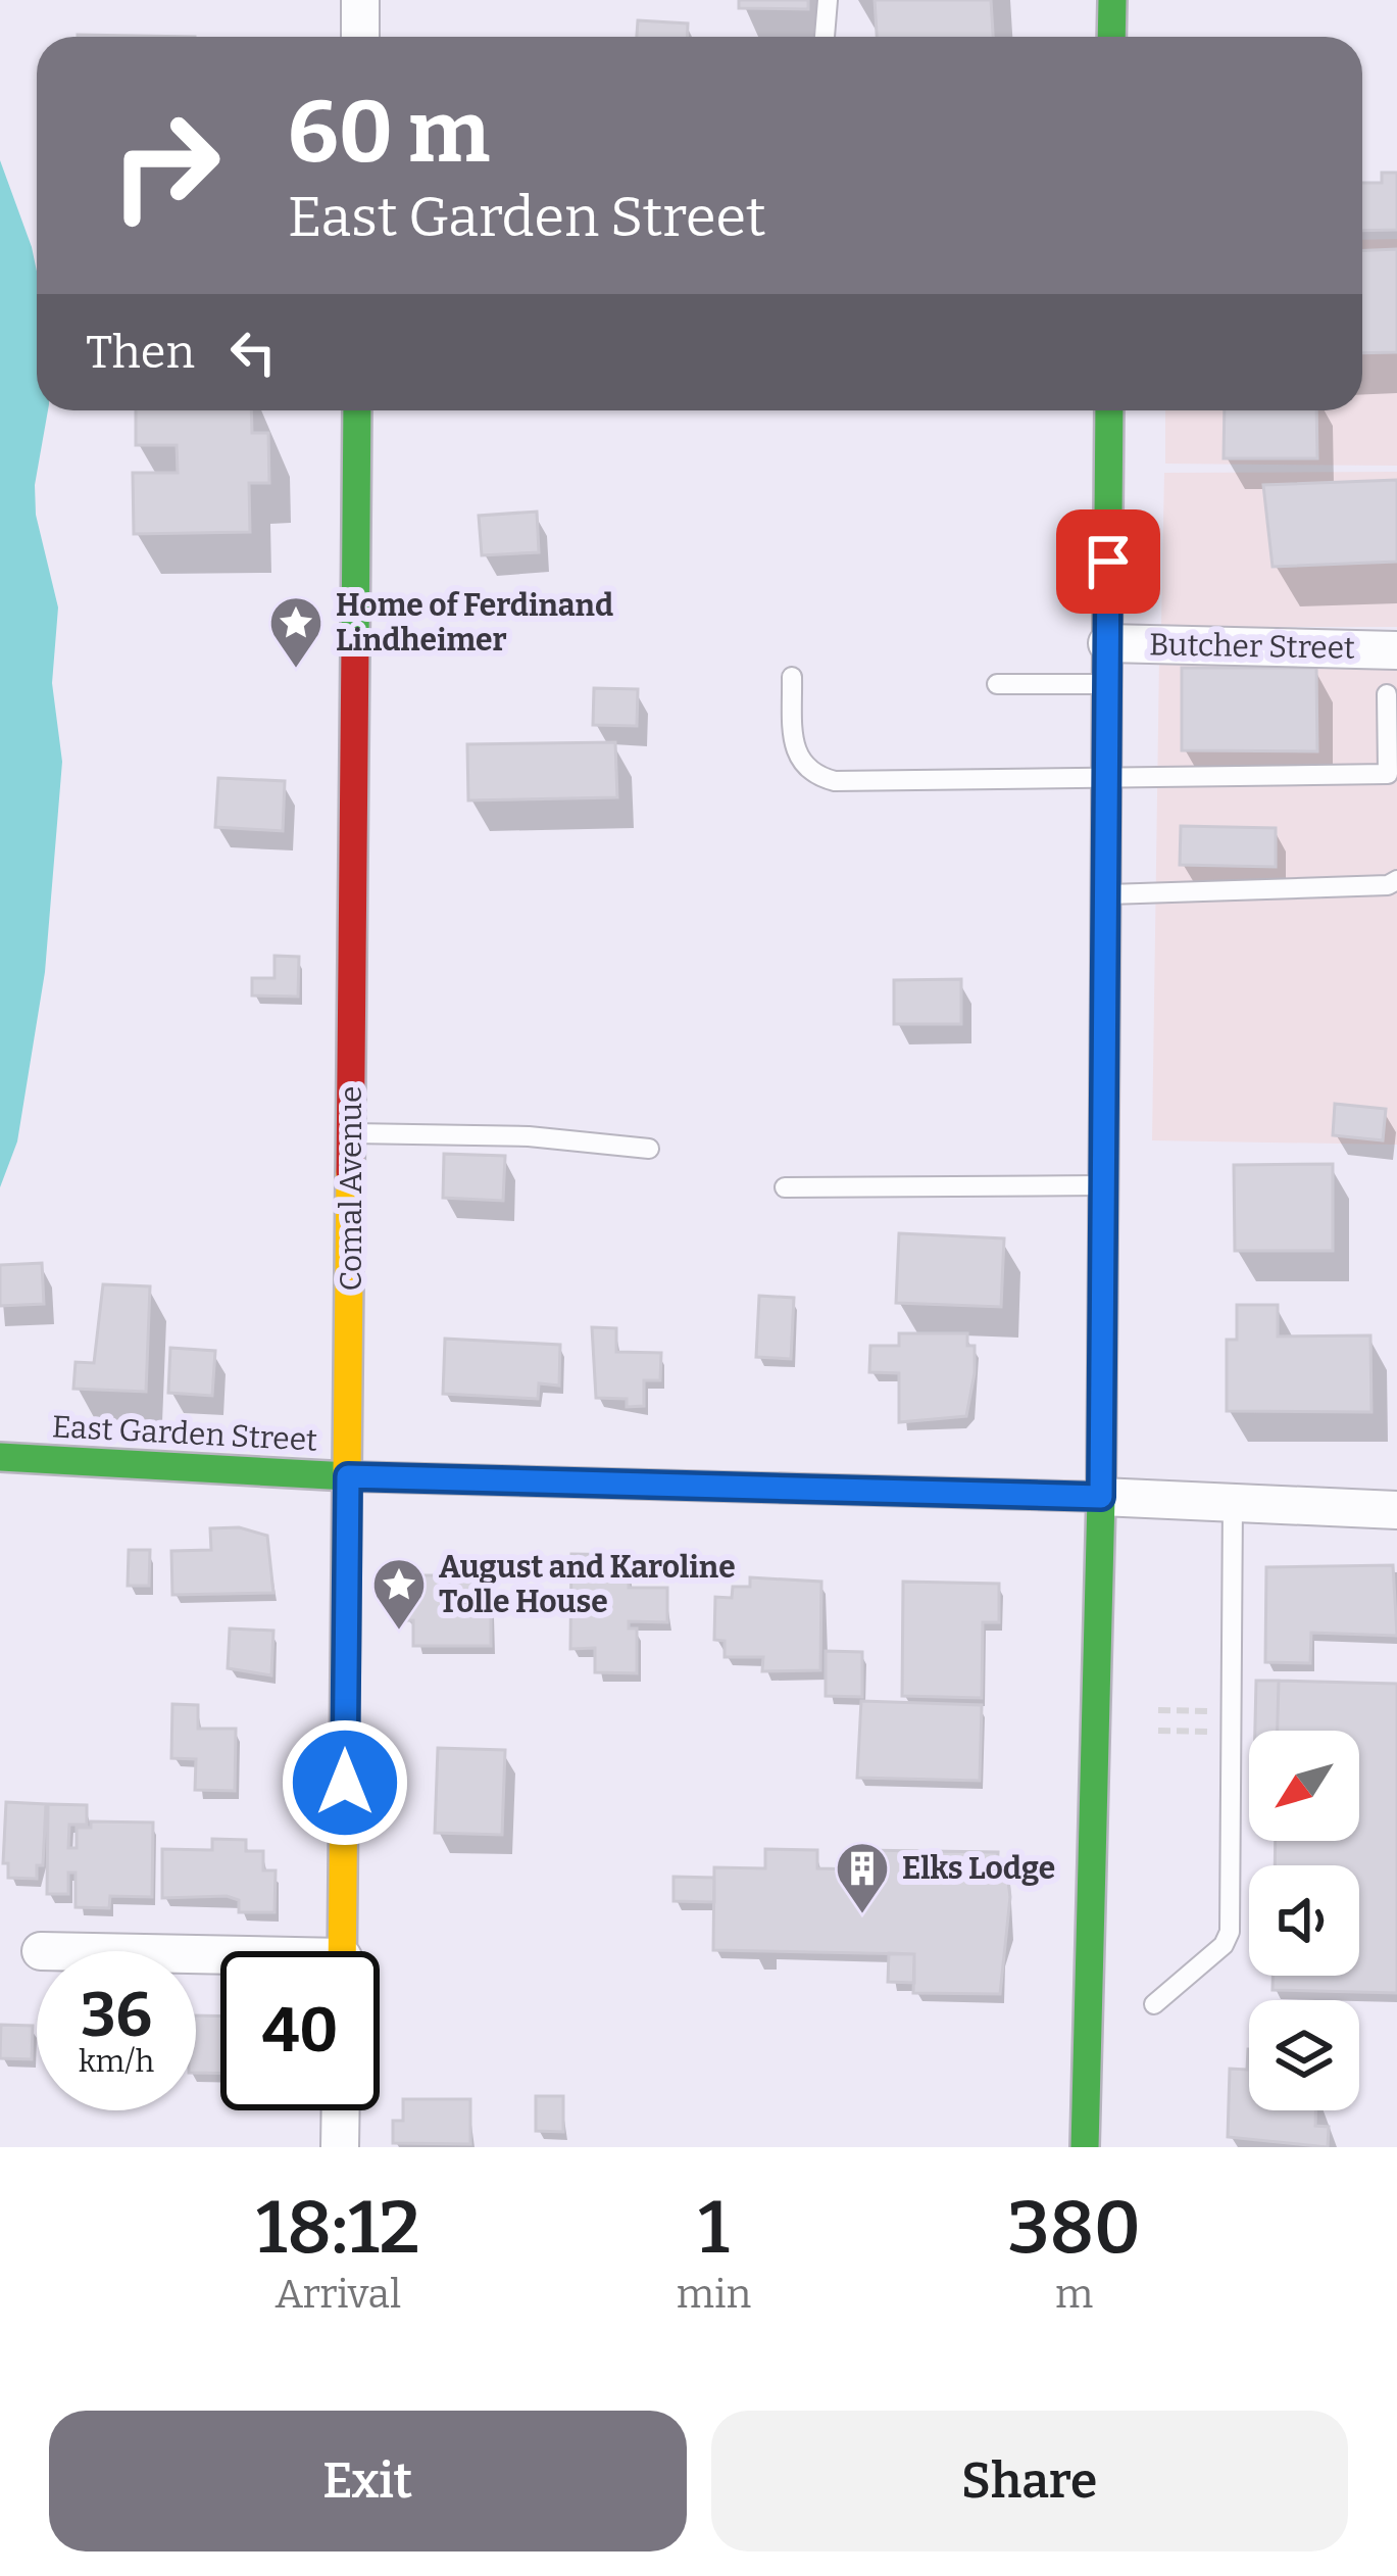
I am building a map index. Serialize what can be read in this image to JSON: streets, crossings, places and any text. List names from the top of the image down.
{
  "streets": {
    "street": ["Butcher Street", "Comal Avenue", "East Garden Street"]
  },
  "crossings": [
    ["Comal Avenue", "East Garden Street"]
  ],
  "places": {
    "place": ["Home of Ferdinand Lindheimer", "August and Karoline Tolle House"],
    "building": ["Elks Lodge"]
  },
  "north": "bottom left",
  "page": {
    "turn": ["60 m", "East Garden Street"],
    "then": "Then",
    "speed": "36 km/h",
    "limit": "40",
    "eta": [
      "18:12",
      "Arrival",
      "1",
      "min",
      "380",
      "m"
    ],
    "buttons": ["Exit", "Share"]
  }
}
